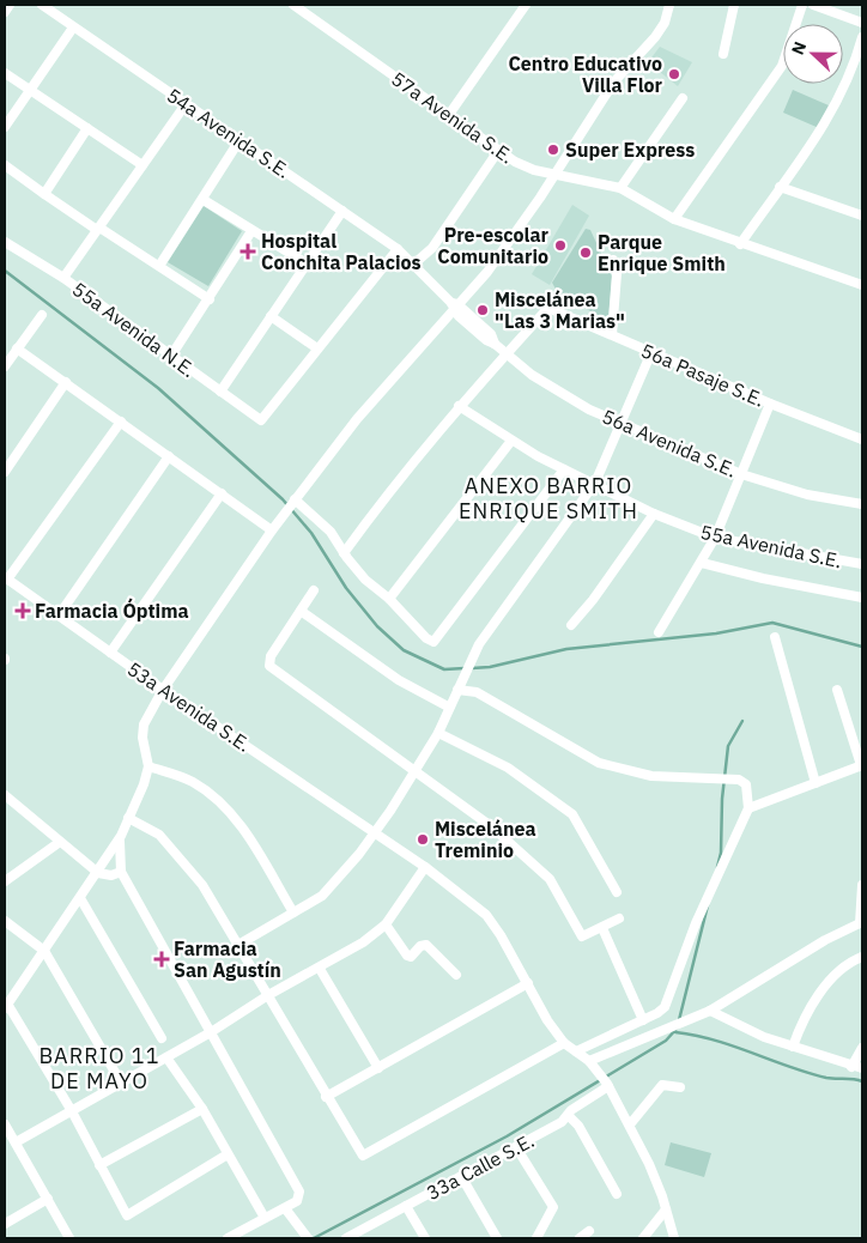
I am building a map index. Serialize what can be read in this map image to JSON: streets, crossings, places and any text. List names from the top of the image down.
{
  "streets": {
    "street": [
      "57a Avenida S.E.",
      "54a Avenida S.E.",
      "55a Avenida N.E.",
      "56a Pasaje S.E.",
      "56a Avenida S.E.",
      "55a Avenida S.E.",
      "53a Avenida S.E.",
      "33a Calle S.E."
    ]
  },
  "crossings": [
    ["54a Avenida S.E.", "56a Avenida S.E."],
    ["56a Pasaje S.E.", "56a Avenida S.E."],
    ["53a Avenida S.E.", "33a Calle S.E."]
  ],
  "districts": ["ANEXO BARRIO ENRIQUE SMITH", "BARRIO 11 DE MAYO"],
  "places": {
    "other": [
      "Centro Educativo Villa Flor",
      "Super Express",
      "Pre-escolar Comunitario",
      "Parque Enrique Smith",
      "Miscelánea \"Las 3 Marias\"",
      "Miscelánea Treminio"
    ],
    "health": ["Hospital Conchita Palacios", "Farmacia Óptima", "Farmacia San Agustín"]
  },
  "north": "left"
}
